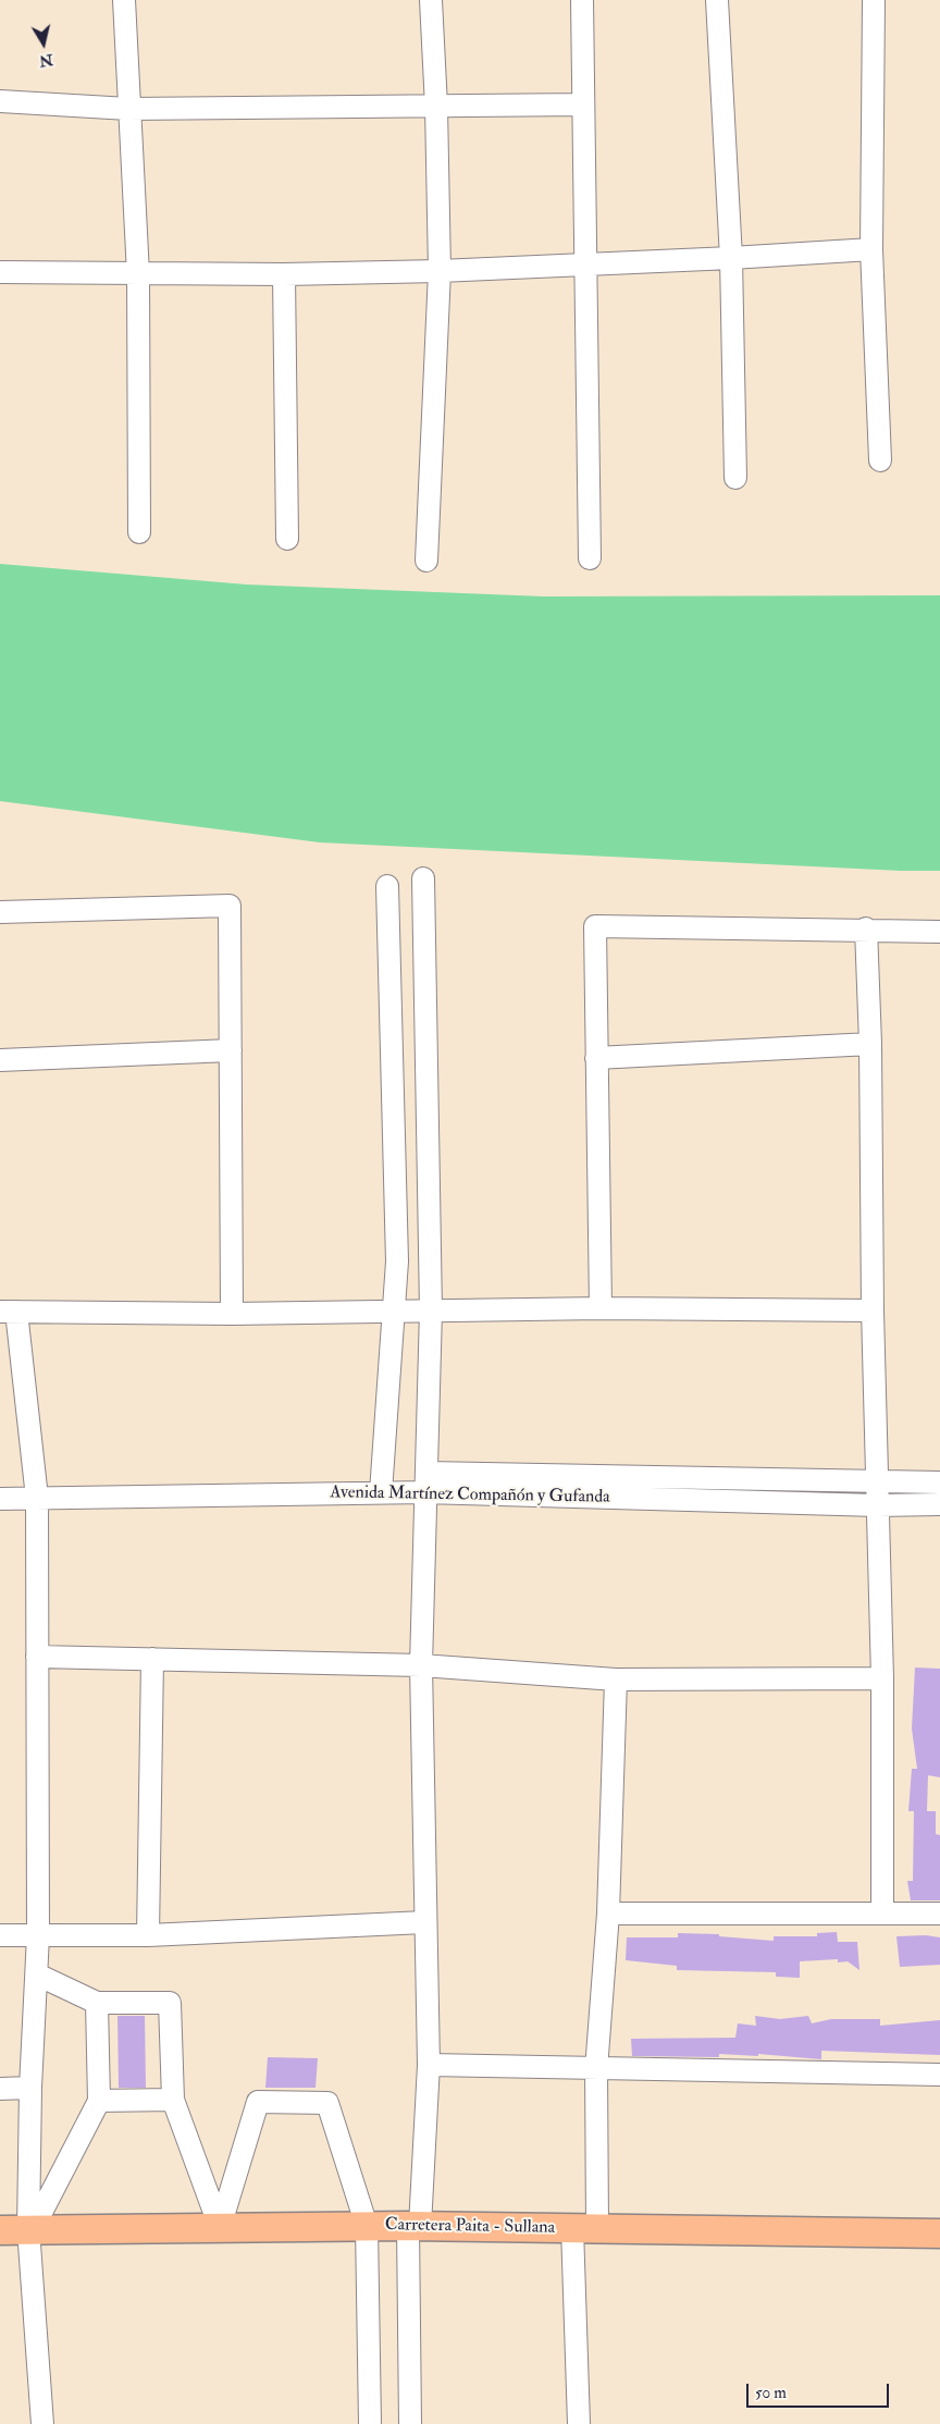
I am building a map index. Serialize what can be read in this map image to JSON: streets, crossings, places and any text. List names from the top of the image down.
{
  "streets": {
    "main road": ["Carretera Paita - Sullana"],
    "street": ["Avenida Martínez Compañón y Gufanda"]
  },
  "scale_bar": "50 m",
  "north": "bottom"
}
